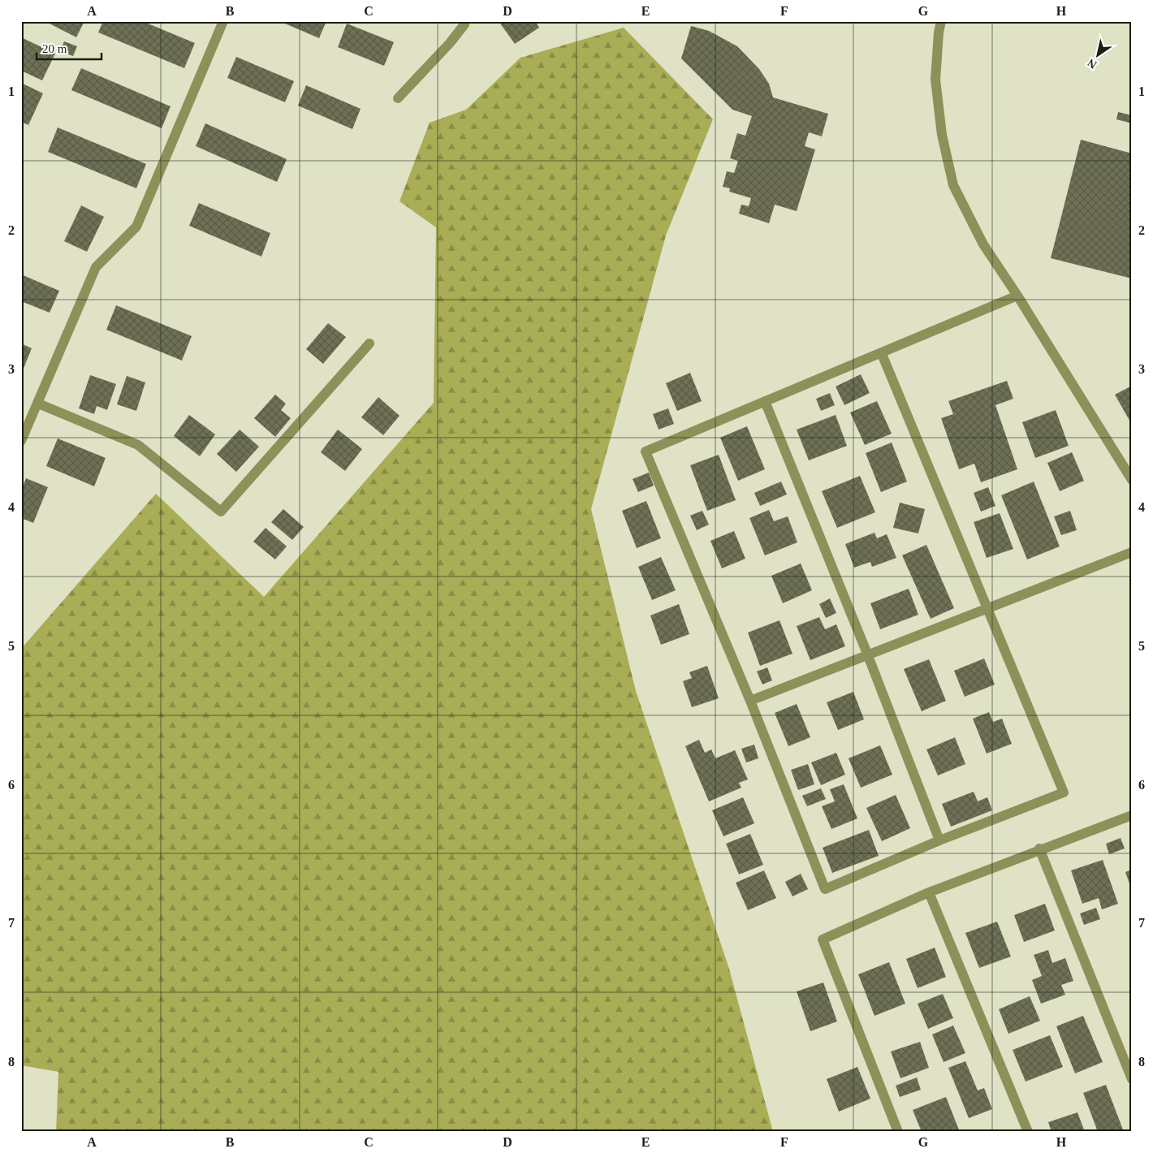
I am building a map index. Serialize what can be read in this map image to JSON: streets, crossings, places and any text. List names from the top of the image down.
{
  "scale_bar": "20 m",
  "north": "bottom left",
  "grid": {
    "columns": [
      "A",
      "B",
      "C",
      "D",
      "E",
      "F",
      "G",
      "H"
    ],
    "rows": [
      "1",
      "2",
      "3",
      "4",
      "5",
      "6",
      "7",
      "8"
    ]
  }
}
